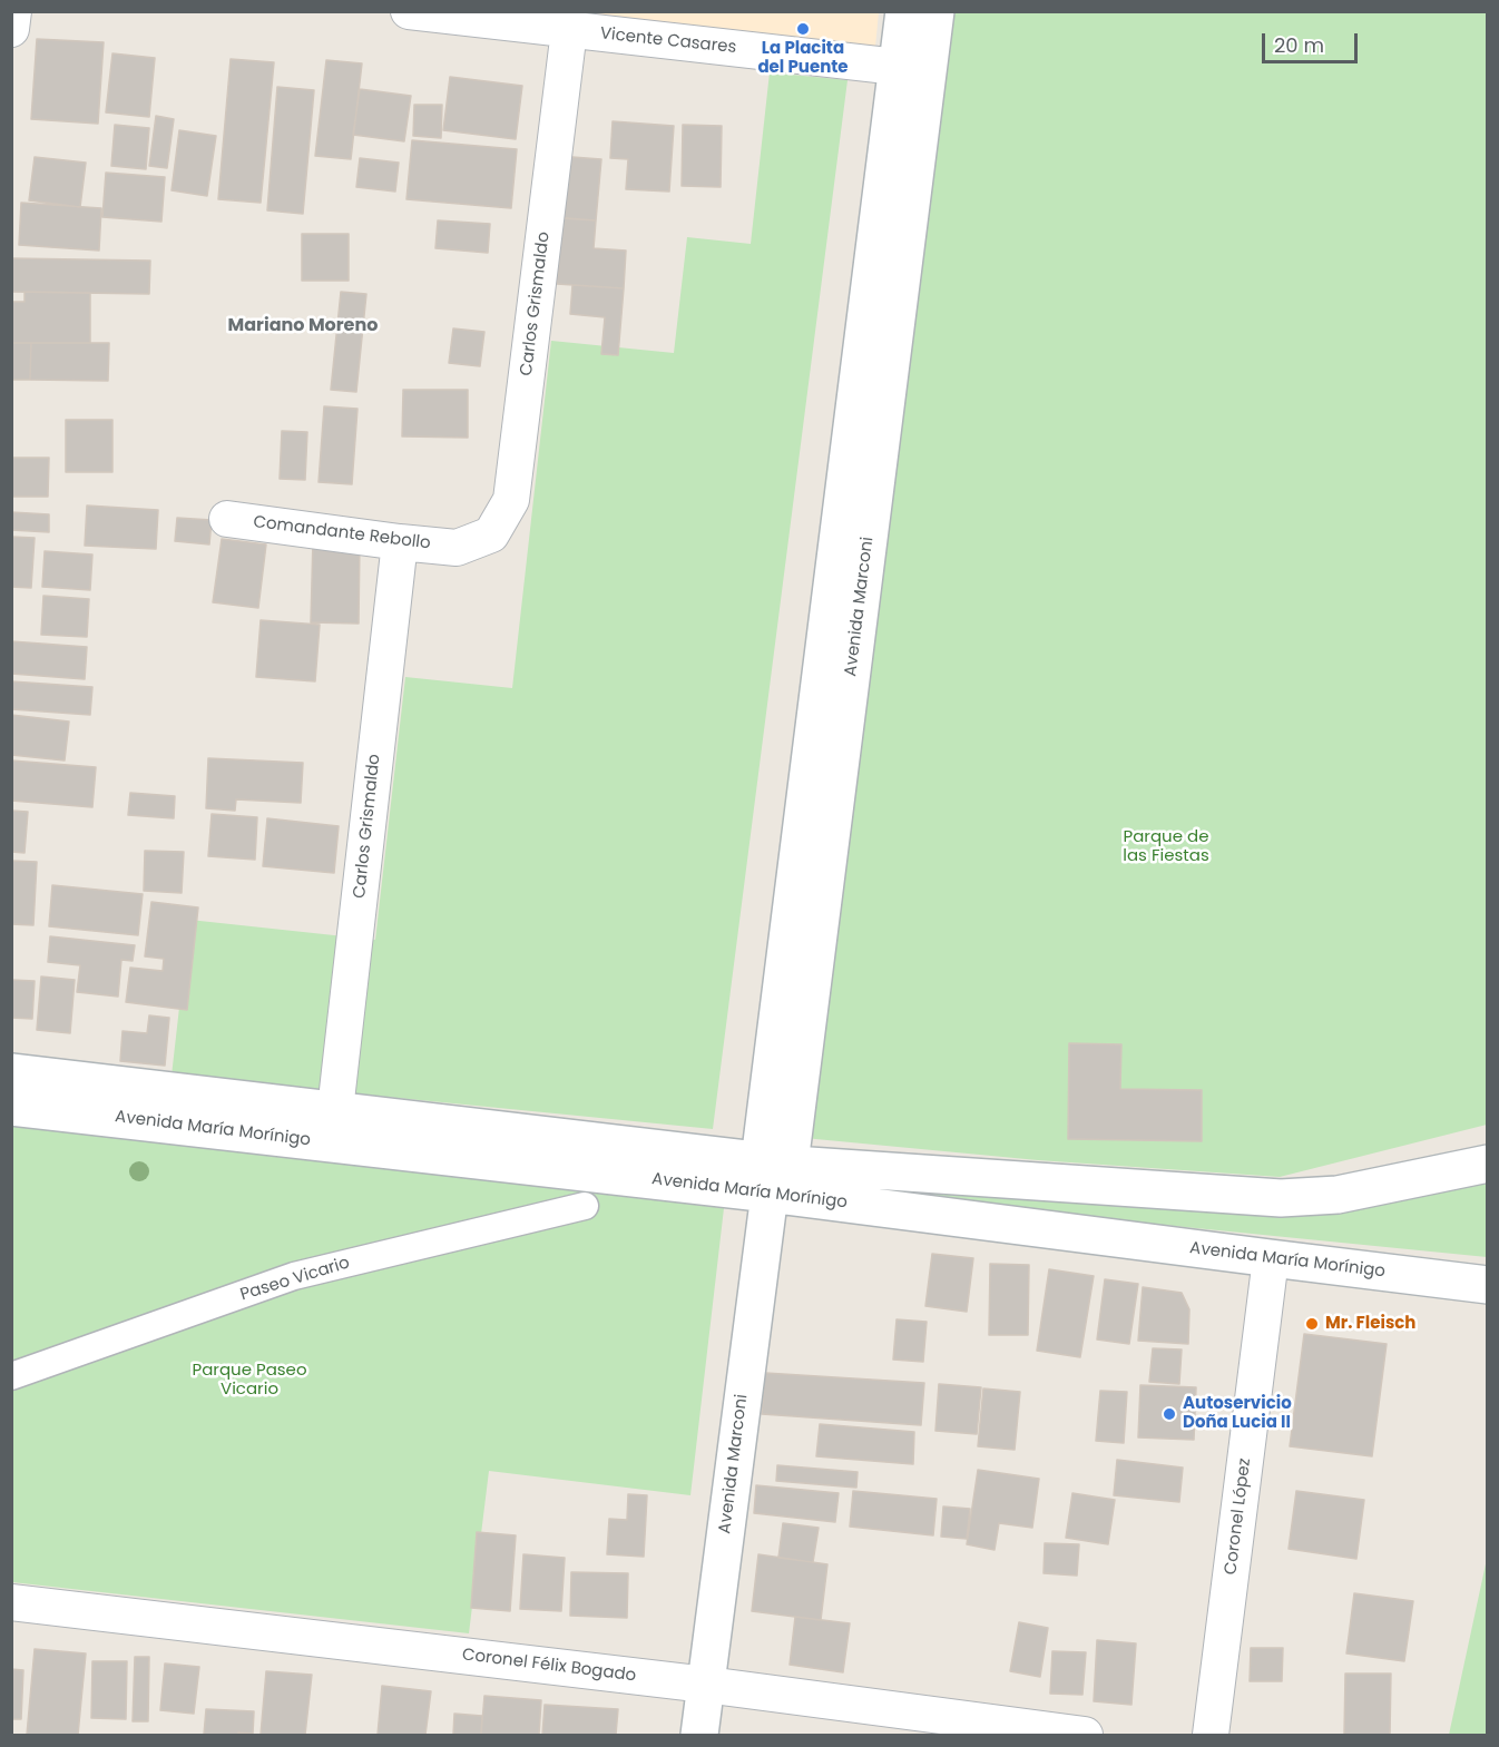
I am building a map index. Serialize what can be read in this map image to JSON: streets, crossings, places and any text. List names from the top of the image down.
{
  "streets": {
    "main road": ["Avenida Marconi", "Avenida María Morínigo"],
    "street": [
      "Vicente Casares",
      "Carlos Grismaldo",
      "Comandante Rebollo",
      "Paseo Vicario",
      "Coronel López",
      "Coronel Félix Bogado"
    ]
  },
  "crossings": [
    ["Vicente Casares", "Carlos Grismaldo"],
    ["Vicente Casares", "Avenida Marconi"],
    ["Carlos Grismaldo", "Comandante Rebollo"],
    ["Carlos Grismaldo", "Avenida María Morínigo"],
    ["Avenida Marconi", "Avenida María Morínigo"],
    ["Avenida Marconi", "Coronel Félix Bogado"],
    ["Avenida María Morínigo", "Coronel López"]
  ],
  "districts": ["Mariano Moreno"],
  "parks": ["Parque de las Fiestas", "Parque Paseo Vicario"],
  "places": ["La Placita del Puente", "Mr. Fleisch", "Autoservicio Doña Lucia II"],
  "scale_bar": "20 m"
}
